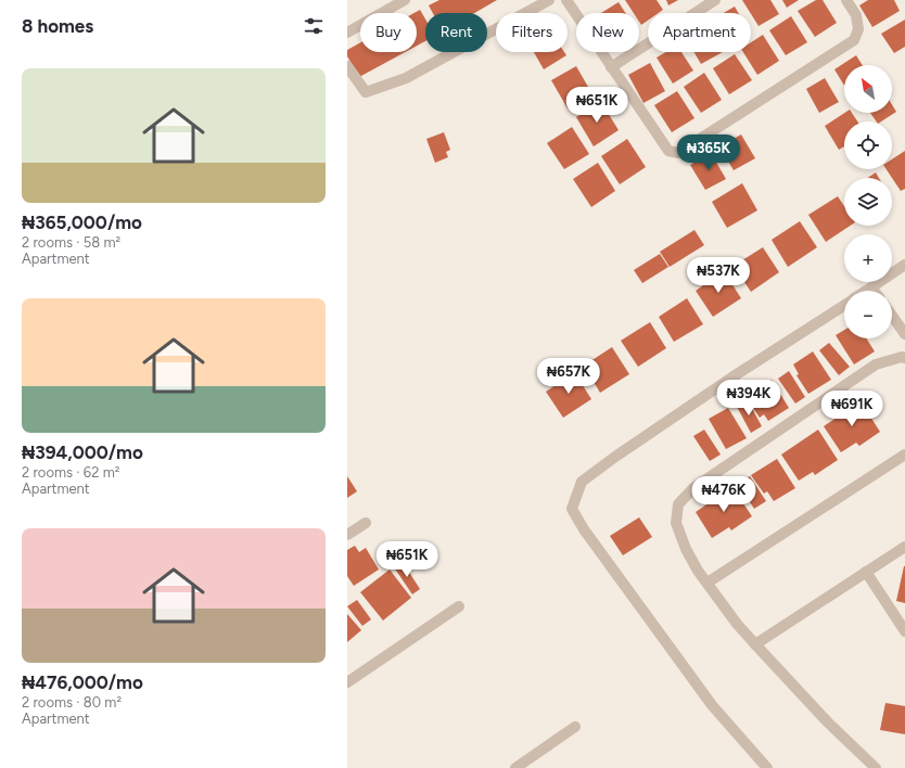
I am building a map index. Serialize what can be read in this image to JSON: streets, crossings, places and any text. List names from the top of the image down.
{
  "north": "top left",
  "page": {
    "heading": "8 homes",
    "chip": [
      "Buy",
      "Rent",
      "Filters",
      "New",
      "Apartment"
    ],
    "list": [
      {
        "name": "₦365,000/mo",
        "note": "2 rooms · 58 m² · Apartment"
      },
      {
        "name": "₦394,000/mo",
        "note": "2 rooms · 62 m² · Apartment"
      },
      {
        "name": "₦476,000/mo",
        "note": "2 rooms · 80 m² · Apartment"
      }
    ],
    "map_buttons": ["+", "−"],
    "price": [
      "₦651K",
      "₦365K",
      "₦537K",
      "₦657K",
      "₦394K",
      "₦691K",
      "₦476K",
      "₦651K"
    ]
  }
}
